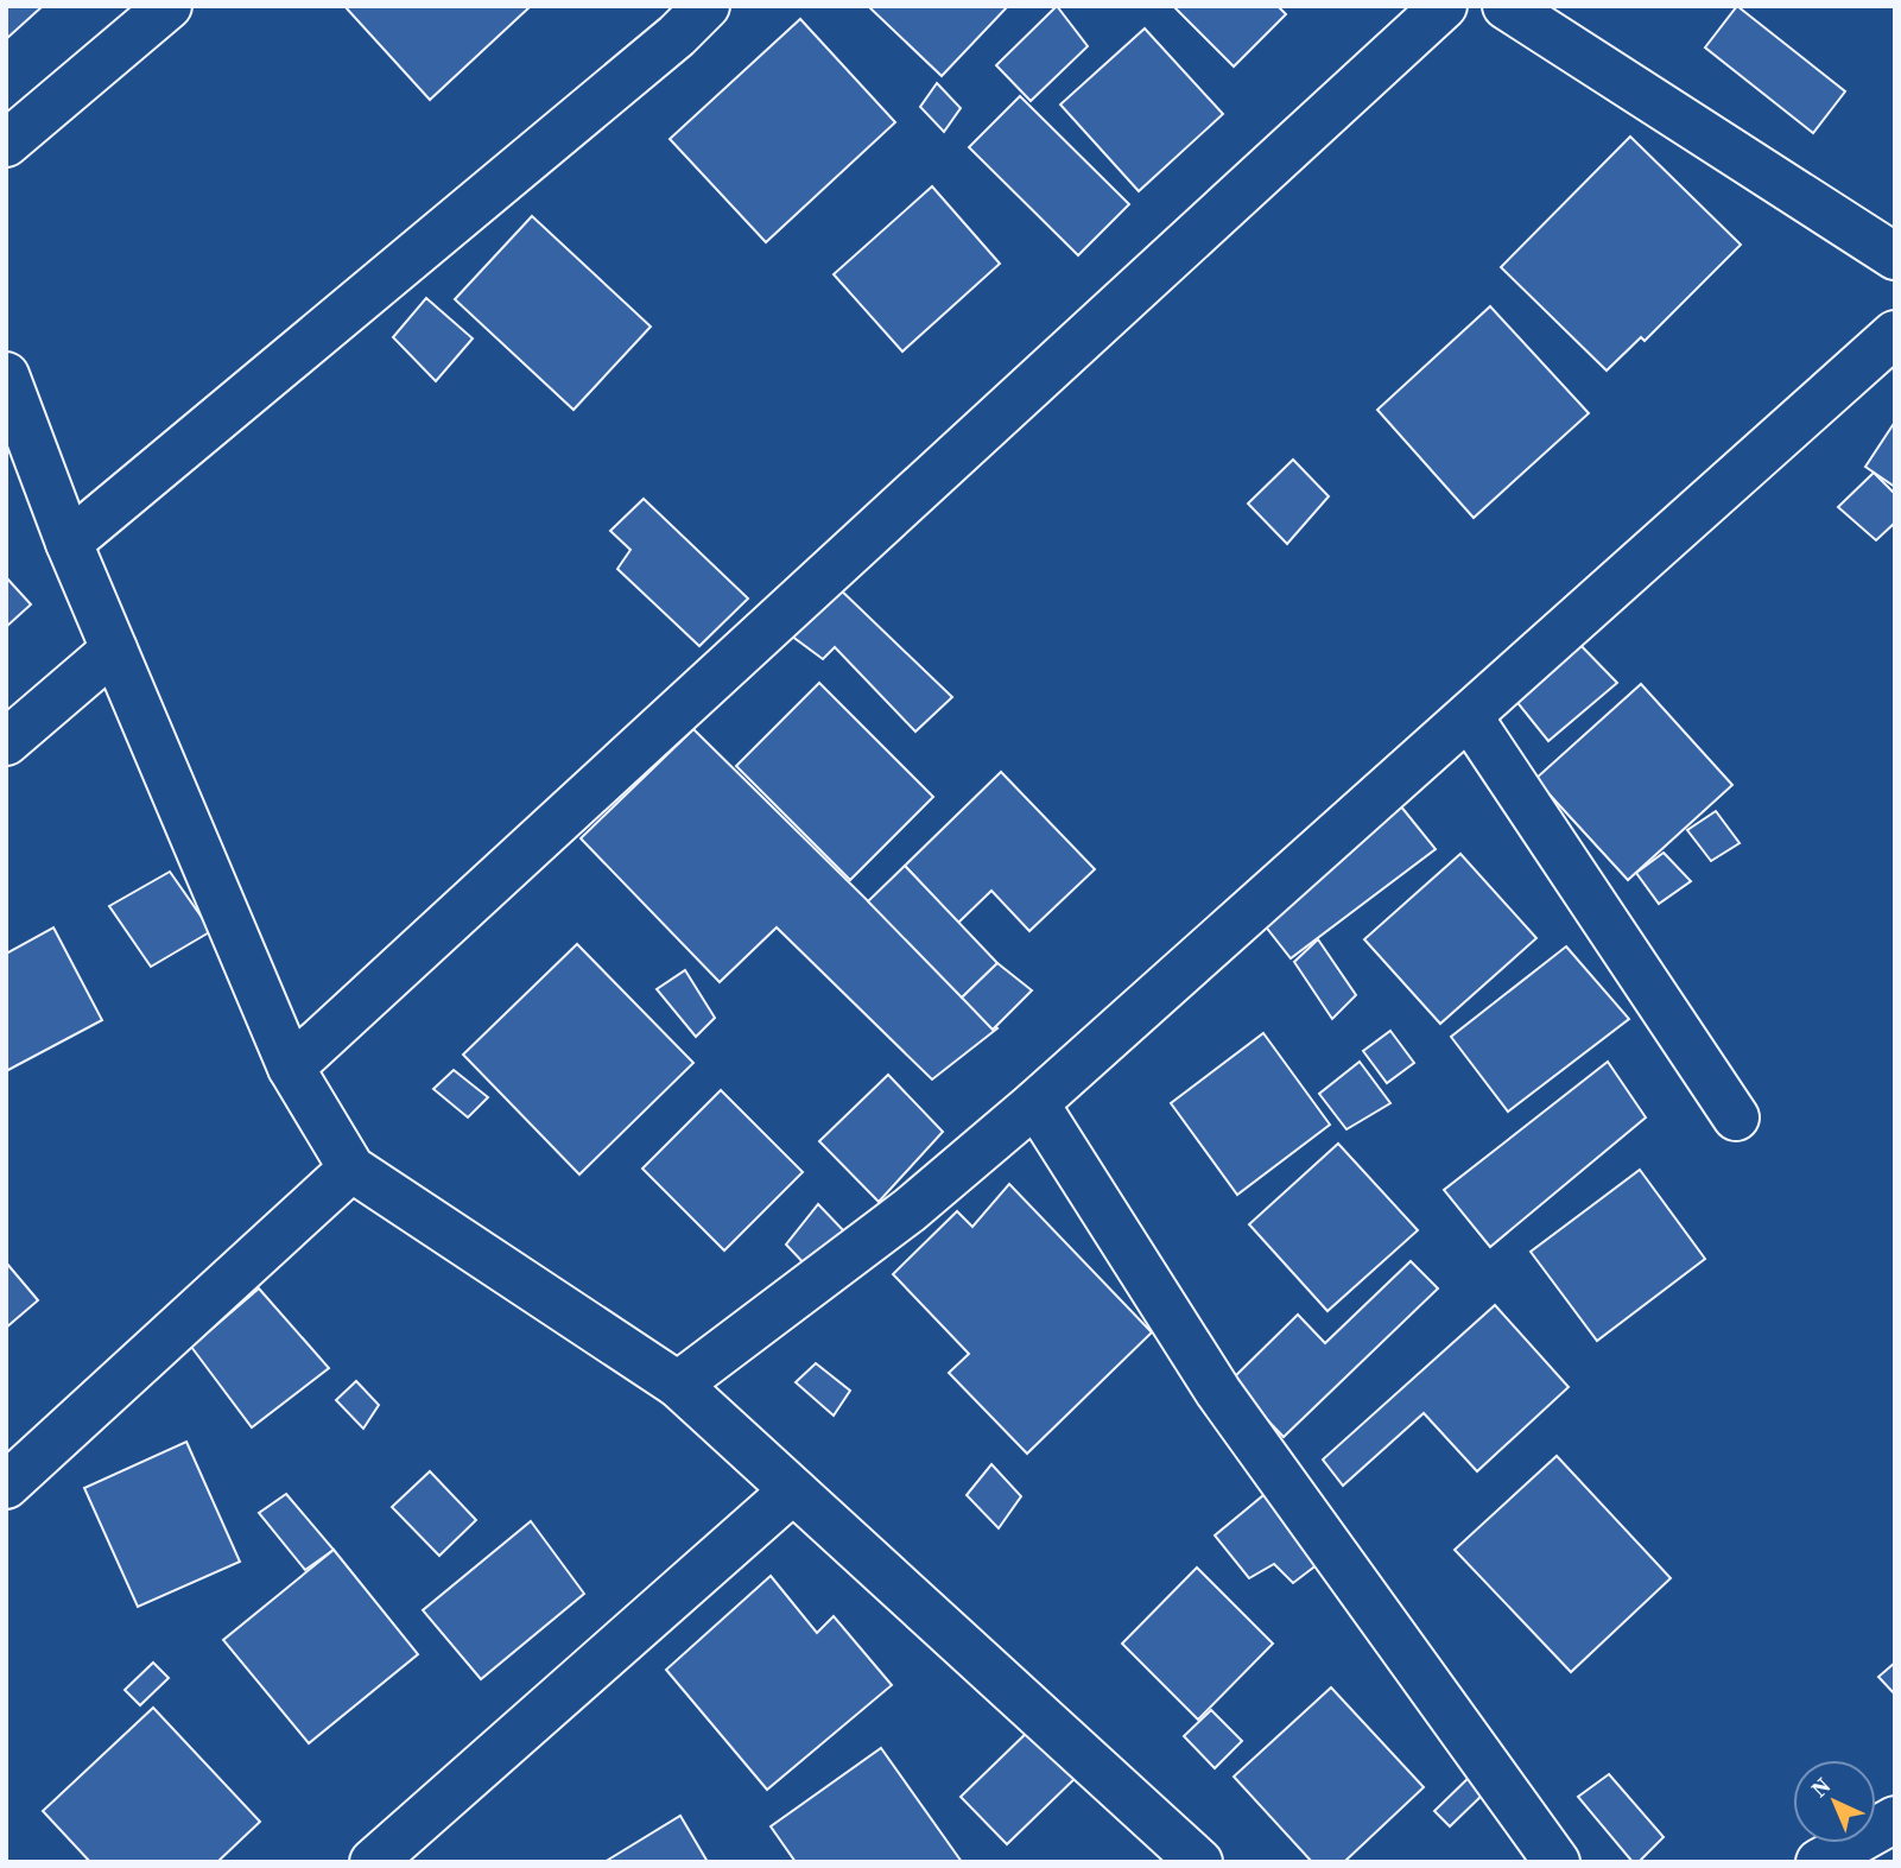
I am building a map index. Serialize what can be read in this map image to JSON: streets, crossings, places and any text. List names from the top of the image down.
{
  "north": "top left"
}
